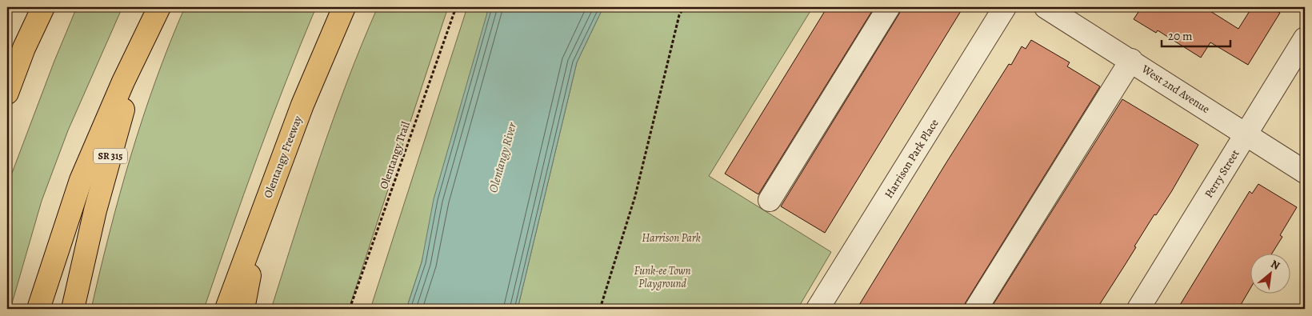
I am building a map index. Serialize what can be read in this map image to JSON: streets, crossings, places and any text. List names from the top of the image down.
{
  "streets": {
    "main road": ["SR 315", "Olentangy Freeway"],
    "street": ["West 2nd Avenue", "Harrison Park Place", "Perry Street"],
    "path": ["Olentangy Trail"]
  },
  "crossings": [
    ["West 2nd Avenue", "Perry Street"]
  ],
  "water": ["Olentangy River"],
  "parks": ["Harrison Park", "Funk-ee Town Playground"],
  "scale_bar": "20 m",
  "north": "top right"
}
